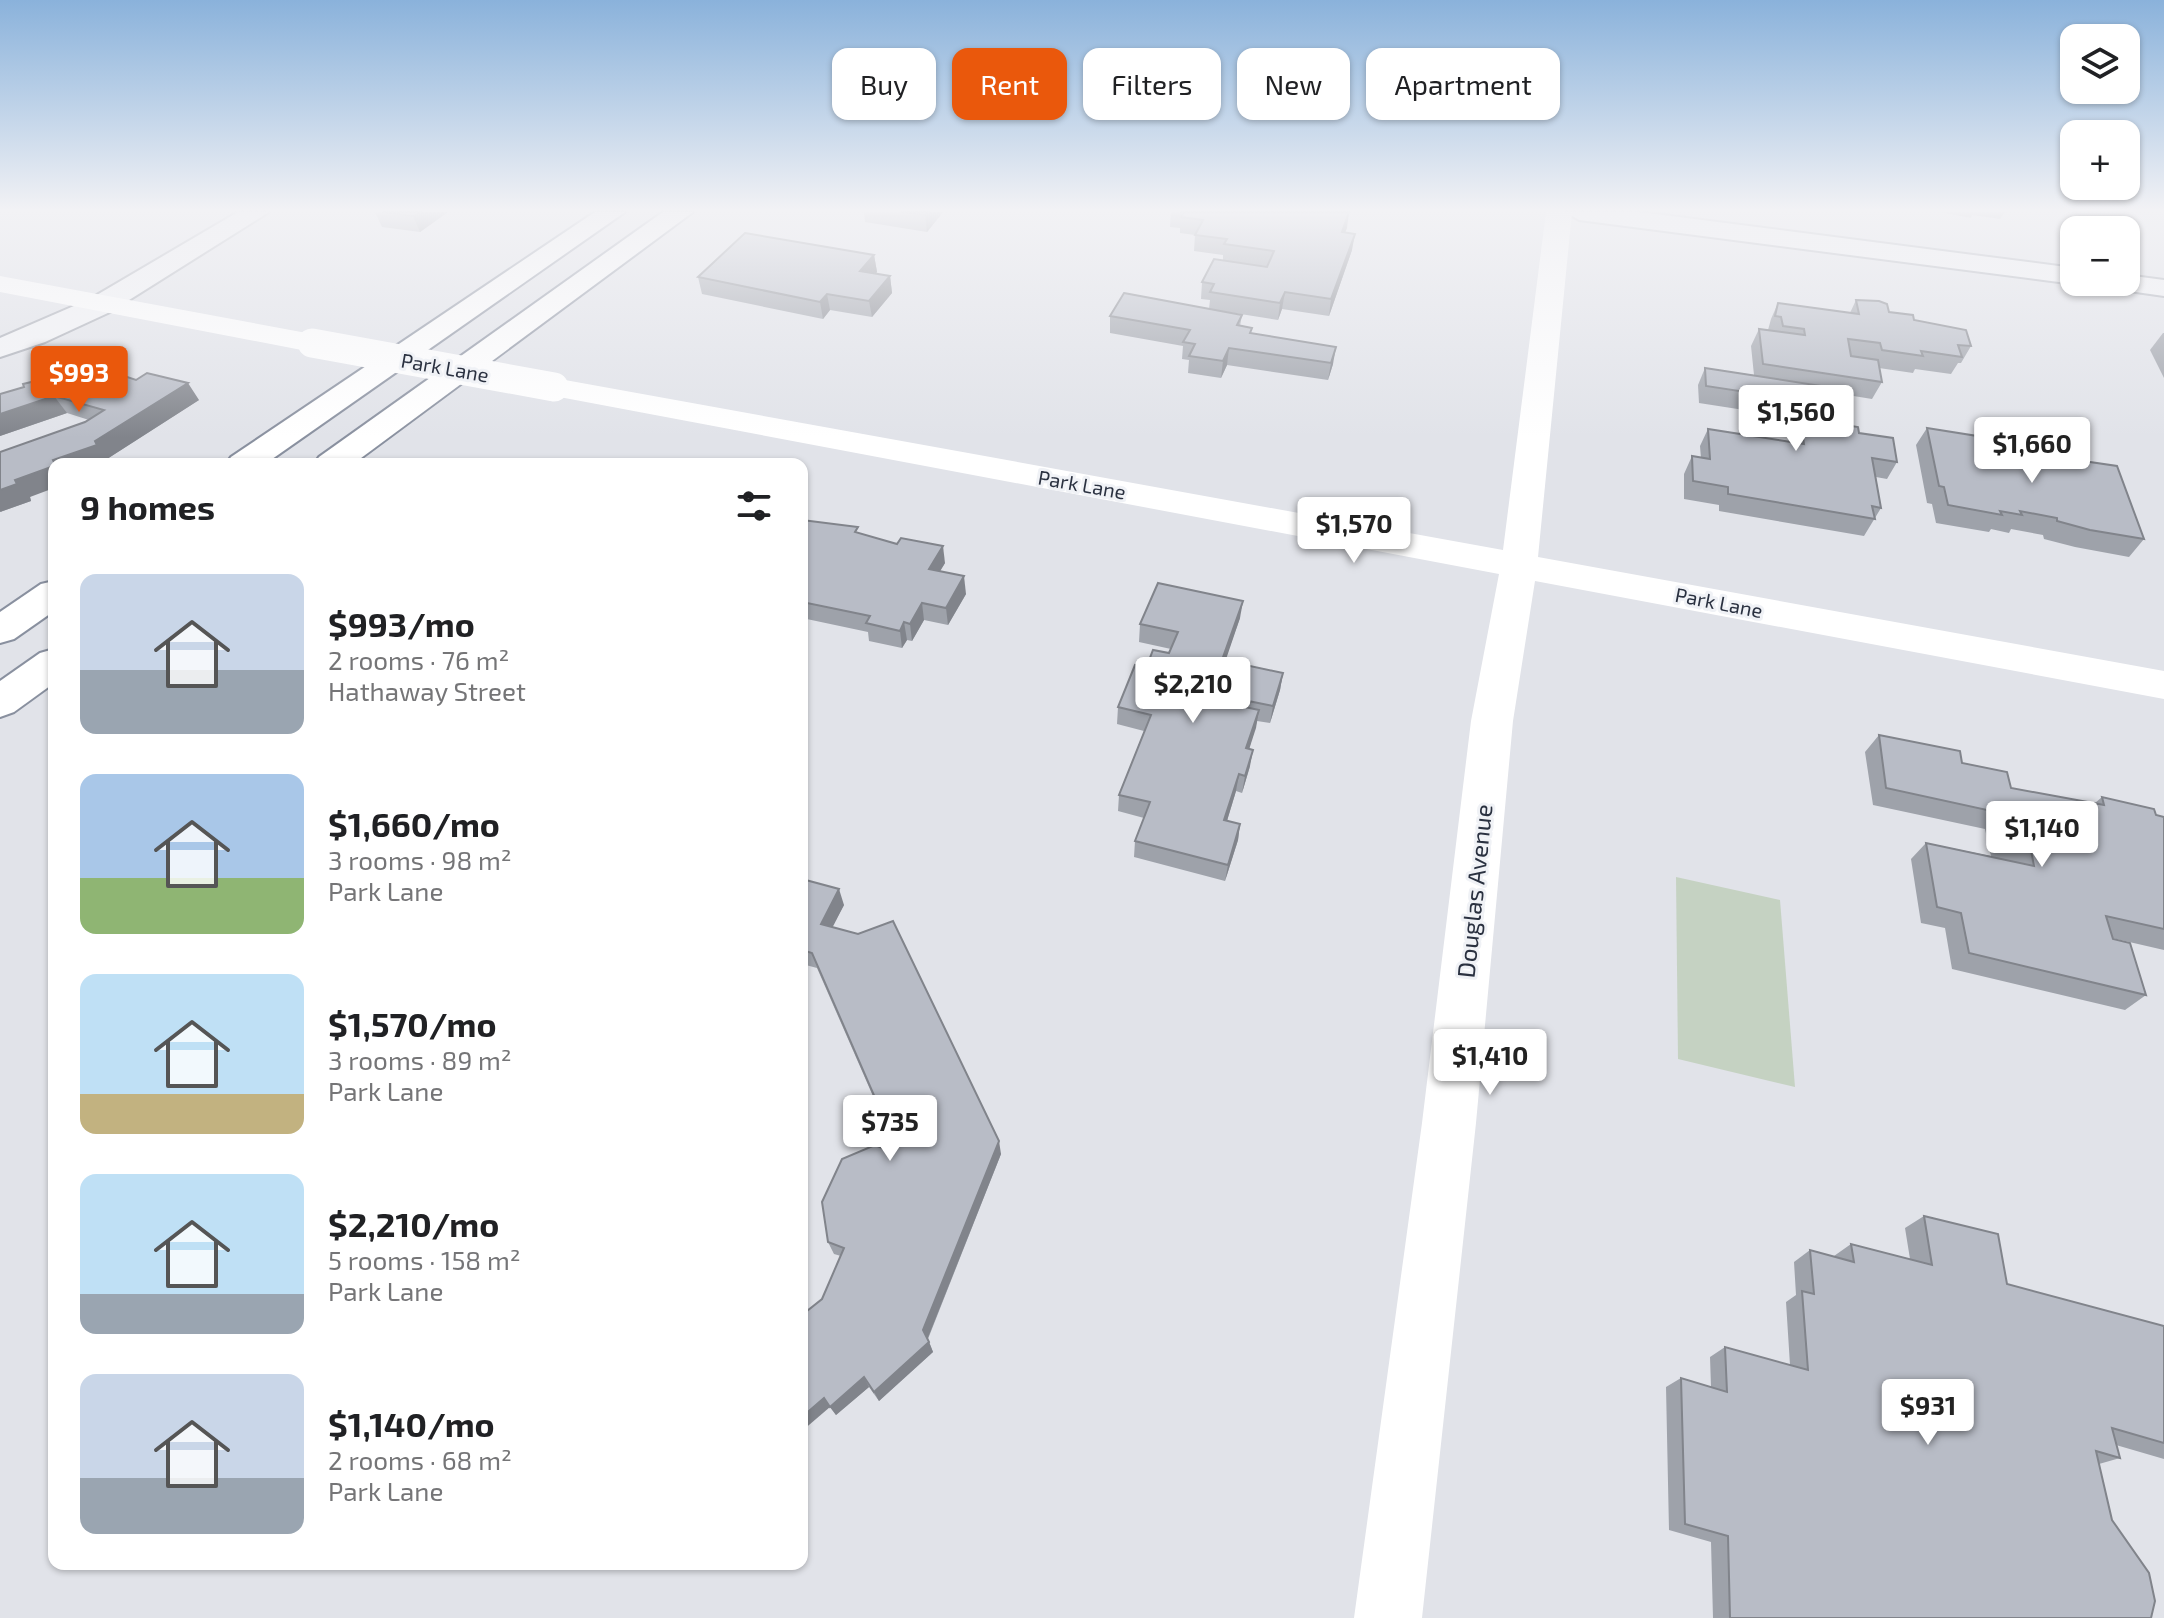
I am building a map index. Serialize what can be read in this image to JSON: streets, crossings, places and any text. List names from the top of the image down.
{
  "streets": {
    "main road": ["Park Lane", "Douglas Avenue"]
  },
  "crossings": [
    ["Park Lane", "Douglas Avenue"]
  ],
  "page": {
    "map_buttons": ["+", "−"],
    "chip": [
      "Buy",
      "Rent",
      "Filters",
      "New",
      "Apartment"
    ],
    "price": [
      "$993",
      "$1,560",
      "$1,660",
      "$1,570",
      "$2,210",
      "$1,140",
      "$1,410",
      "$735",
      "$931"
    ],
    "heading": "9 homes",
    "list": [
      {
        "name": "$993/mo",
        "note": "2 rooms · 76 m² · Hathaway Street"
      },
      {
        "name": "$1,660/mo",
        "note": "3 rooms · 98 m² · Park Lane"
      },
      {
        "name": "$1,570/mo",
        "note": "3 rooms · 89 m² · Park Lane"
      },
      {
        "name": "$2,210/mo",
        "note": "5 rooms · 158 m² · Park Lane"
      },
      {
        "name": "$1,140/mo",
        "note": "2 rooms · 68 m² · Park Lane"
      }
    ]
  }
}
